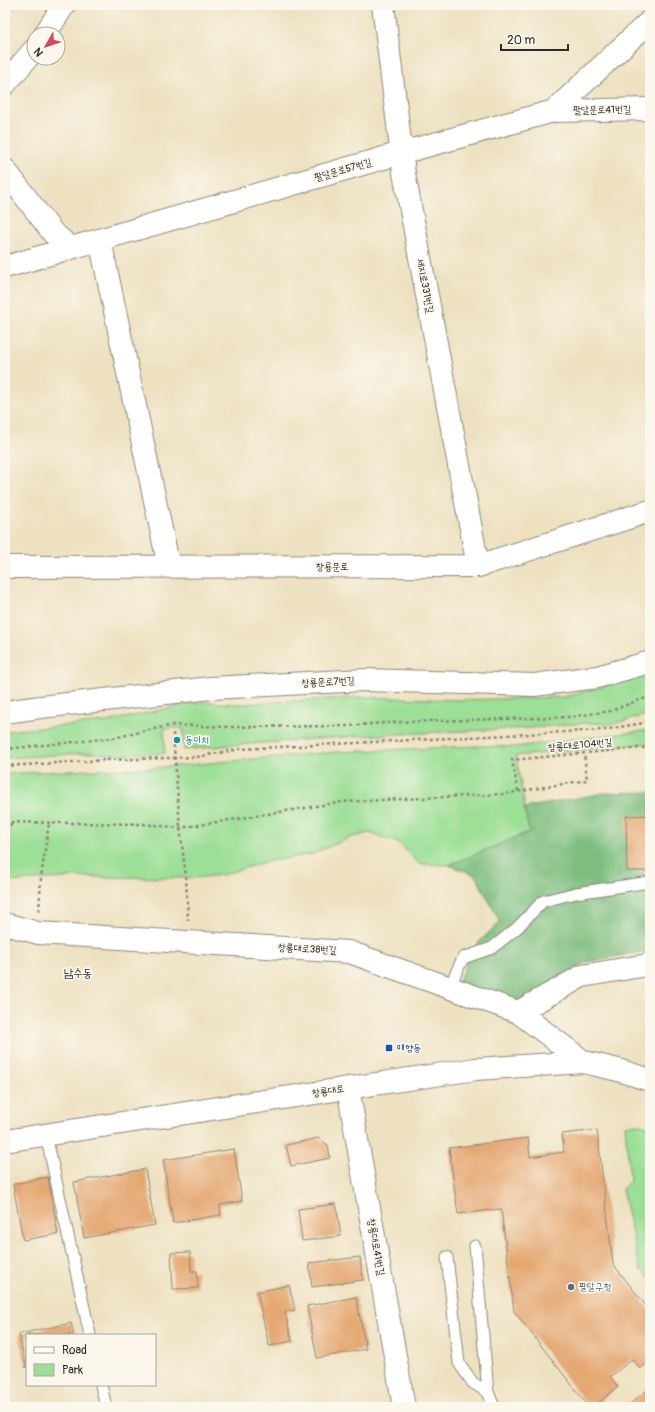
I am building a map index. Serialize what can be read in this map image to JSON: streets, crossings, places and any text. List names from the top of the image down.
{
  "streets": {
    "street": [
      "팔달문로41번길",
      "팔달문로57번길",
      "세지로331번길",
      "창룡문로",
      "창룡문로7번길",
      "창룡대로38번길",
      "창룡대로",
      "창룡대로41번길"
    ],
    "path": ["창룡대로104번길"]
  },
  "crossings": [
    ["팔달문로41번길", "팔달문로57번길"],
    ["팔달문로57번길", "세지로331번길"],
    ["세지로331번길", "창룡문로"],
    ["창룡대로38번길", "창룡대로"],
    ["창룡대로", "창룡대로41번길"]
  ],
  "districts": ["남수동"],
  "places": {
    "other": ["동이치", "팔달구청"],
    "transit": ["매향동"]
  },
  "legend": ["Road", "Park"],
  "scale_bar": "20 m",
  "north": "bottom left"
}
